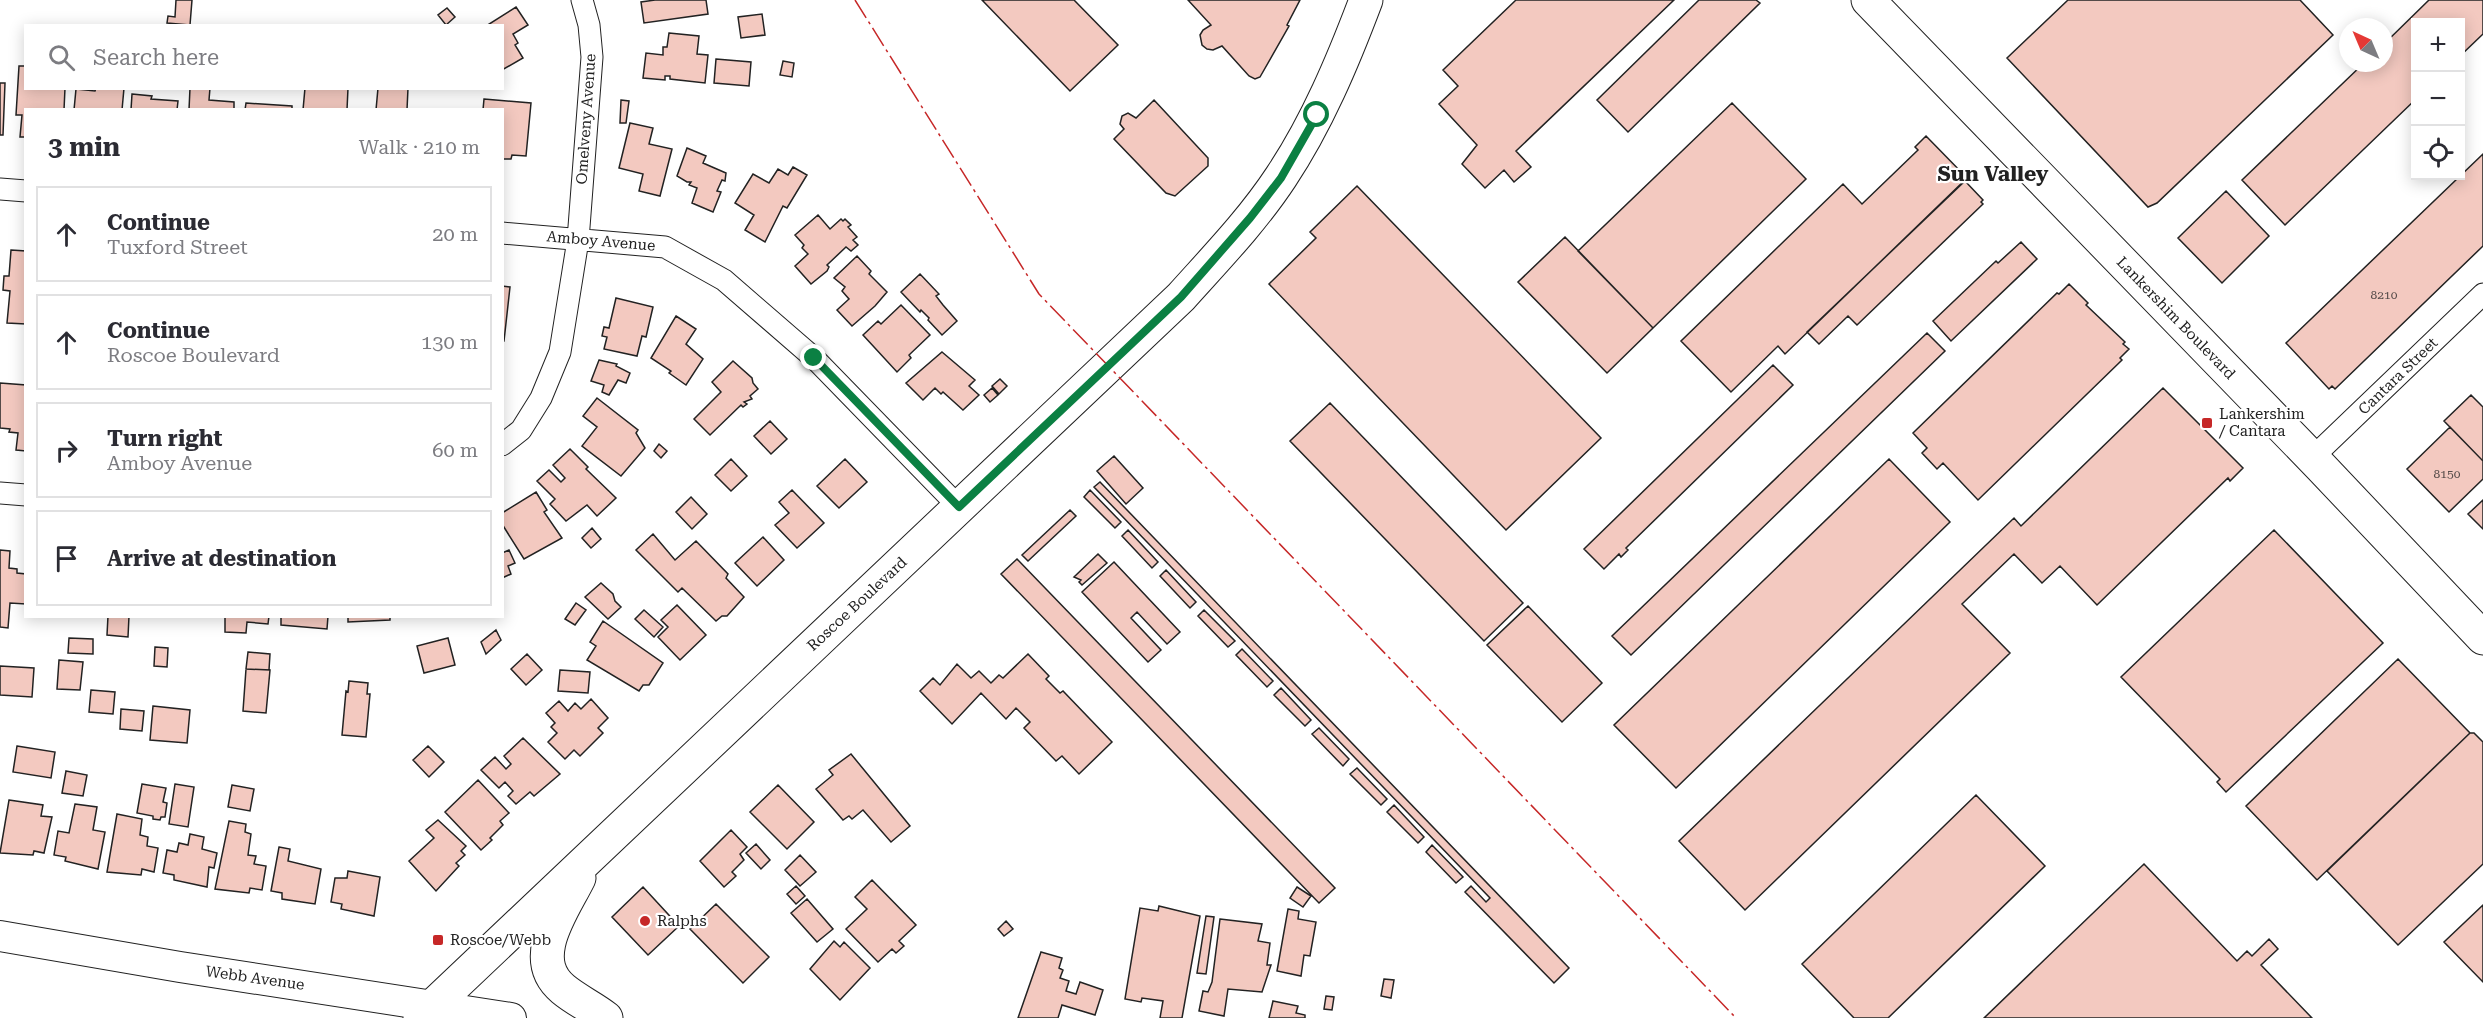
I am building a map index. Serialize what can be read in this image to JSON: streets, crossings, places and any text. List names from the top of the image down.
{
  "streets": {
    "main road": ["Lankershim Boulevard", "Roscoe Boulevard"],
    "street": [
      "Omelveny Avenue",
      "Amboy Avenue",
      "Cantara Street",
      "Webb Avenue"
    ]
  },
  "crossings": [
    ["Omelveny Avenue", "Amboy Avenue"],
    ["Amboy Avenue", "Roscoe Boulevard"],
    ["Lankershim Boulevard", "Cantara Street"],
    ["Roscoe Boulevard", "Webb Avenue"]
  ],
  "districts": ["Sun Valley"],
  "places": {
    "transit": ["Lankershim / Cantara", "Roscoe/Webb"],
    "other": ["Ralphs"]
  },
  "house_numbers": ["8210", "8150"],
  "north": "top left",
  "page": {
    "map_buttons": ["+", "−"],
    "search": "Search here",
    "heading": ["3 min", "Walk · 210 m"],
    "list": [
      ["Continue", "Tuxford Street", "20 m"],
      ["Continue", "Roscoe Boulevard", "130 m"],
      ["Turn right", "Amboy Avenue", "60 m"],
      "Arrive at destination"
    ]
  }
}
